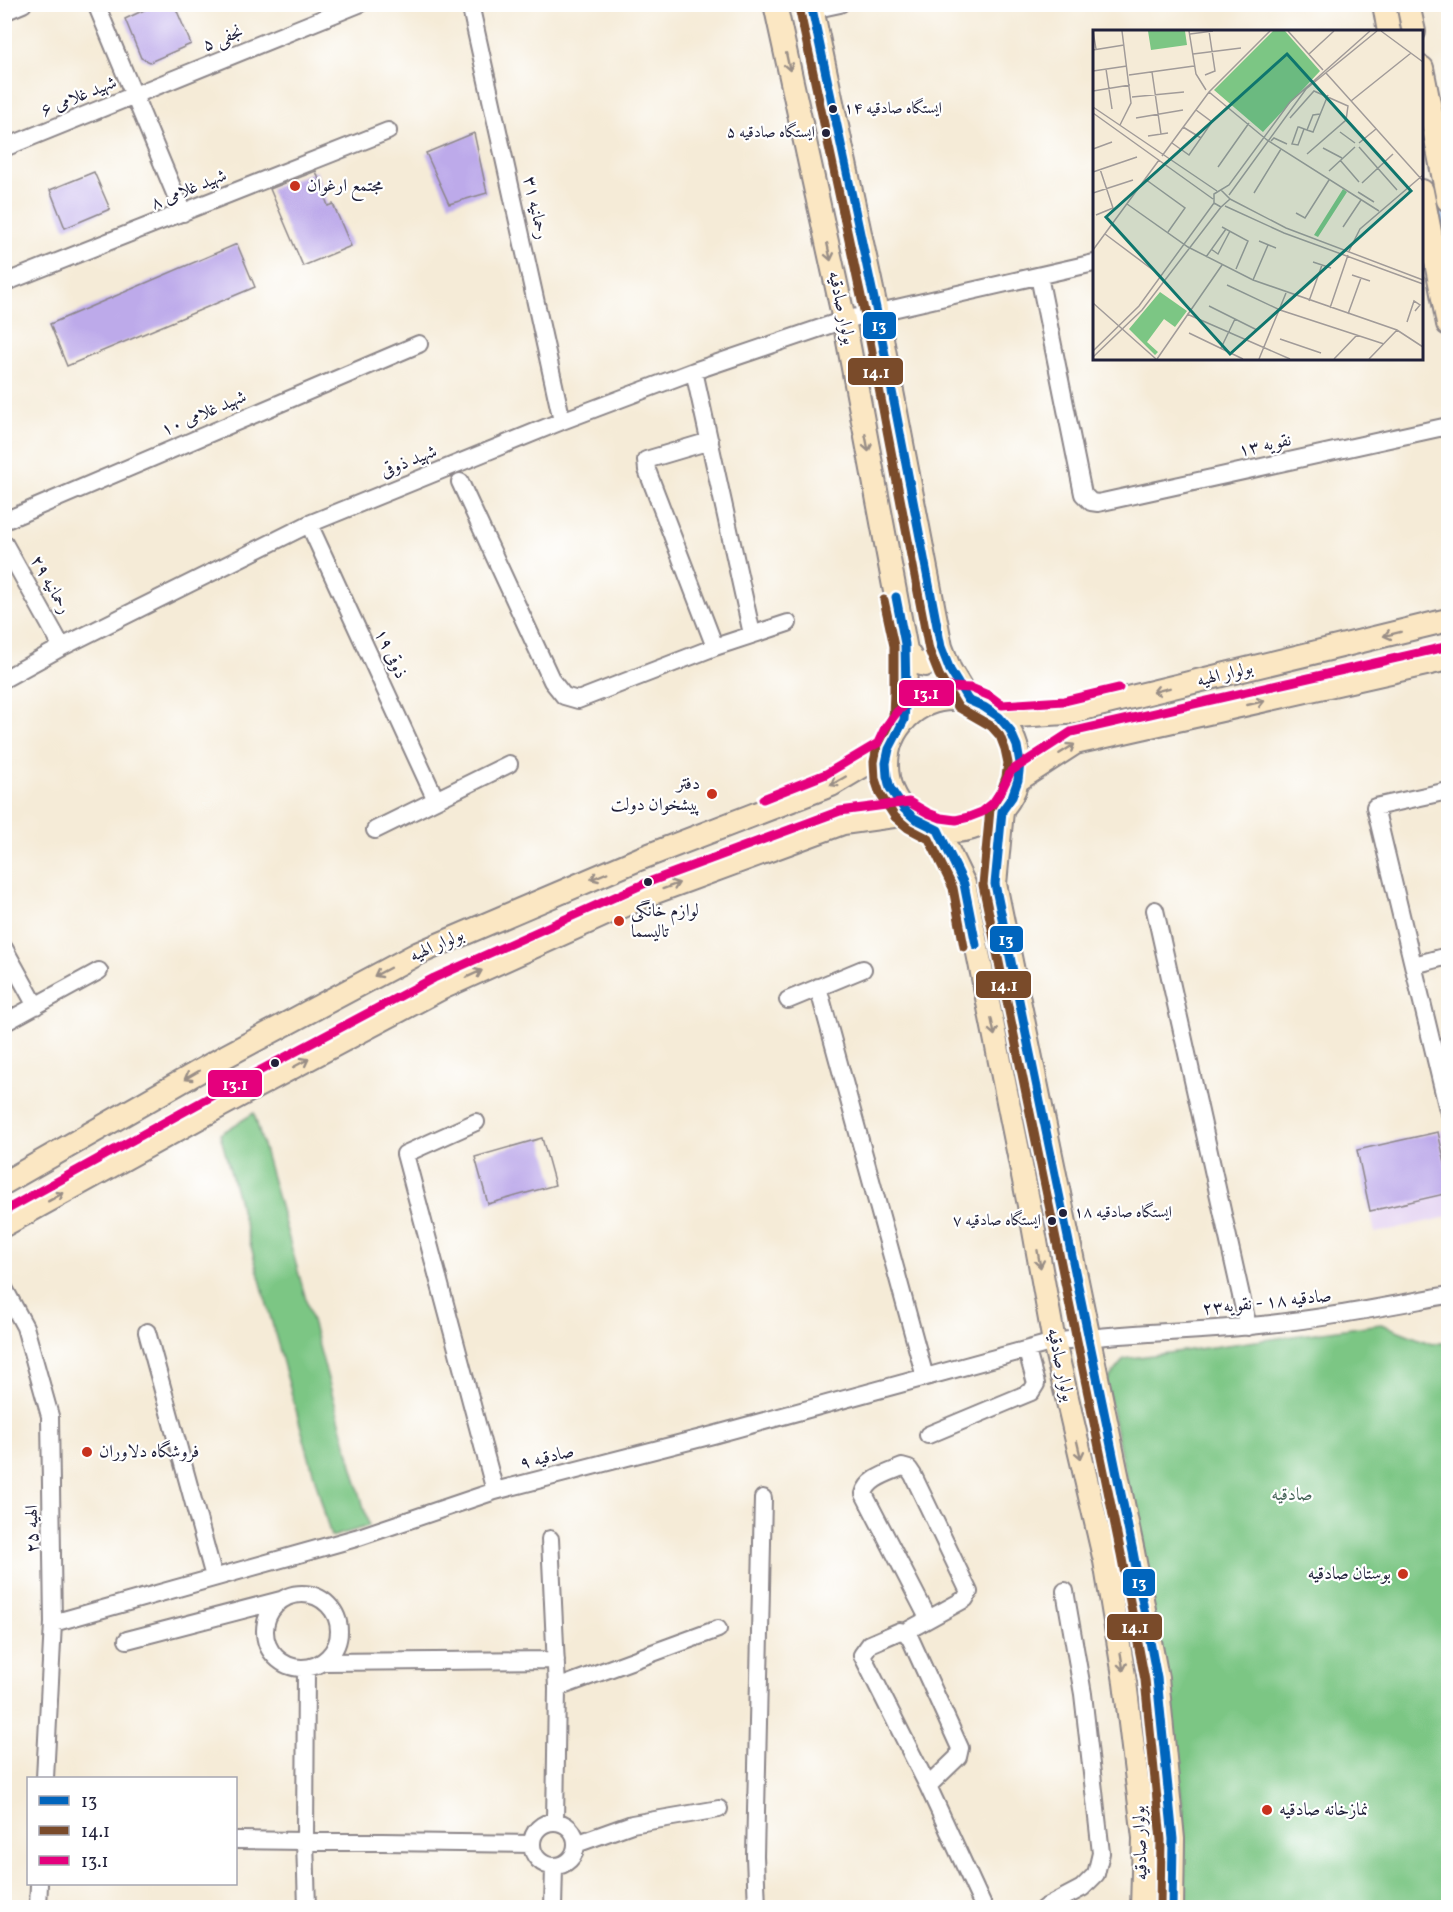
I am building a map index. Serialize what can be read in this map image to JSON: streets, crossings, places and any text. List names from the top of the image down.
{
  "streets": {
    "main road": ["بولوار صادقیه", "بولوار الهیه"],
    "street": [
      "نجفی ۵",
      "شهید غلامی ۶",
      "شهید غلامی ۸",
      "رحمانیه ۳۱",
      "شهید غلامی ۱۰",
      "نقویه ۱۳",
      "شهید ذوقی",
      "رحمانیه ۲۹",
      "ذوقی ۱۹",
      "صادقیه ۱۸ - نقویه۲۳",
      "صادقیه ۹",
      "الهیه ۲۵"
    ]
  },
  "crossings": [
    ["نجفی ۵", "شهید غلامی ۶"],
    ["رحمانیه ۳۱", "شهید ذوقی"],
    ["بولوار صادقیه", "شهید ذوقی"],
    ["بولوار صادقیه", "بولوار الهیه"],
    ["بولوار صادقیه", "صادقیه ۱۸ - نقویه۲۳"],
    ["بولوار صادقیه", "صادقیه ۹"],
    ["نقویه ۱۳", "شهید ذوقی"],
    ["شهید ذوقی", "رحمانیه ۲۹"],
    ["شهید ذوقی", "ذوقی ۱۹"],
    ["صادقیه ۱۸ - نقویه۲۳", "صادقیه ۹"],
    ["صادقیه ۹", "الهیه ۲۵"]
  ],
  "parks": ["صادقیه"],
  "places": [
    "ایستگاه صادقیه ۱۴",
    "ایستگاه صادقیه ۵",
    "مجتمع ارغوان",
    "دفتر پیشخوان دولت",
    "لوازم خانگی تالیسما",
    "ایستگاه صادقیه ۱۸",
    "ایستگاه صادقیه ۷",
    "فروشگاه دلاوران",
    "بوستان صادقیه",
    "نمازخانه صادقیه"
  ],
  "lines": ["transit line 13", "transit line 14.1", "transit line 13.1"],
  "legend": ["13", "14.1", "13.1"]
}
